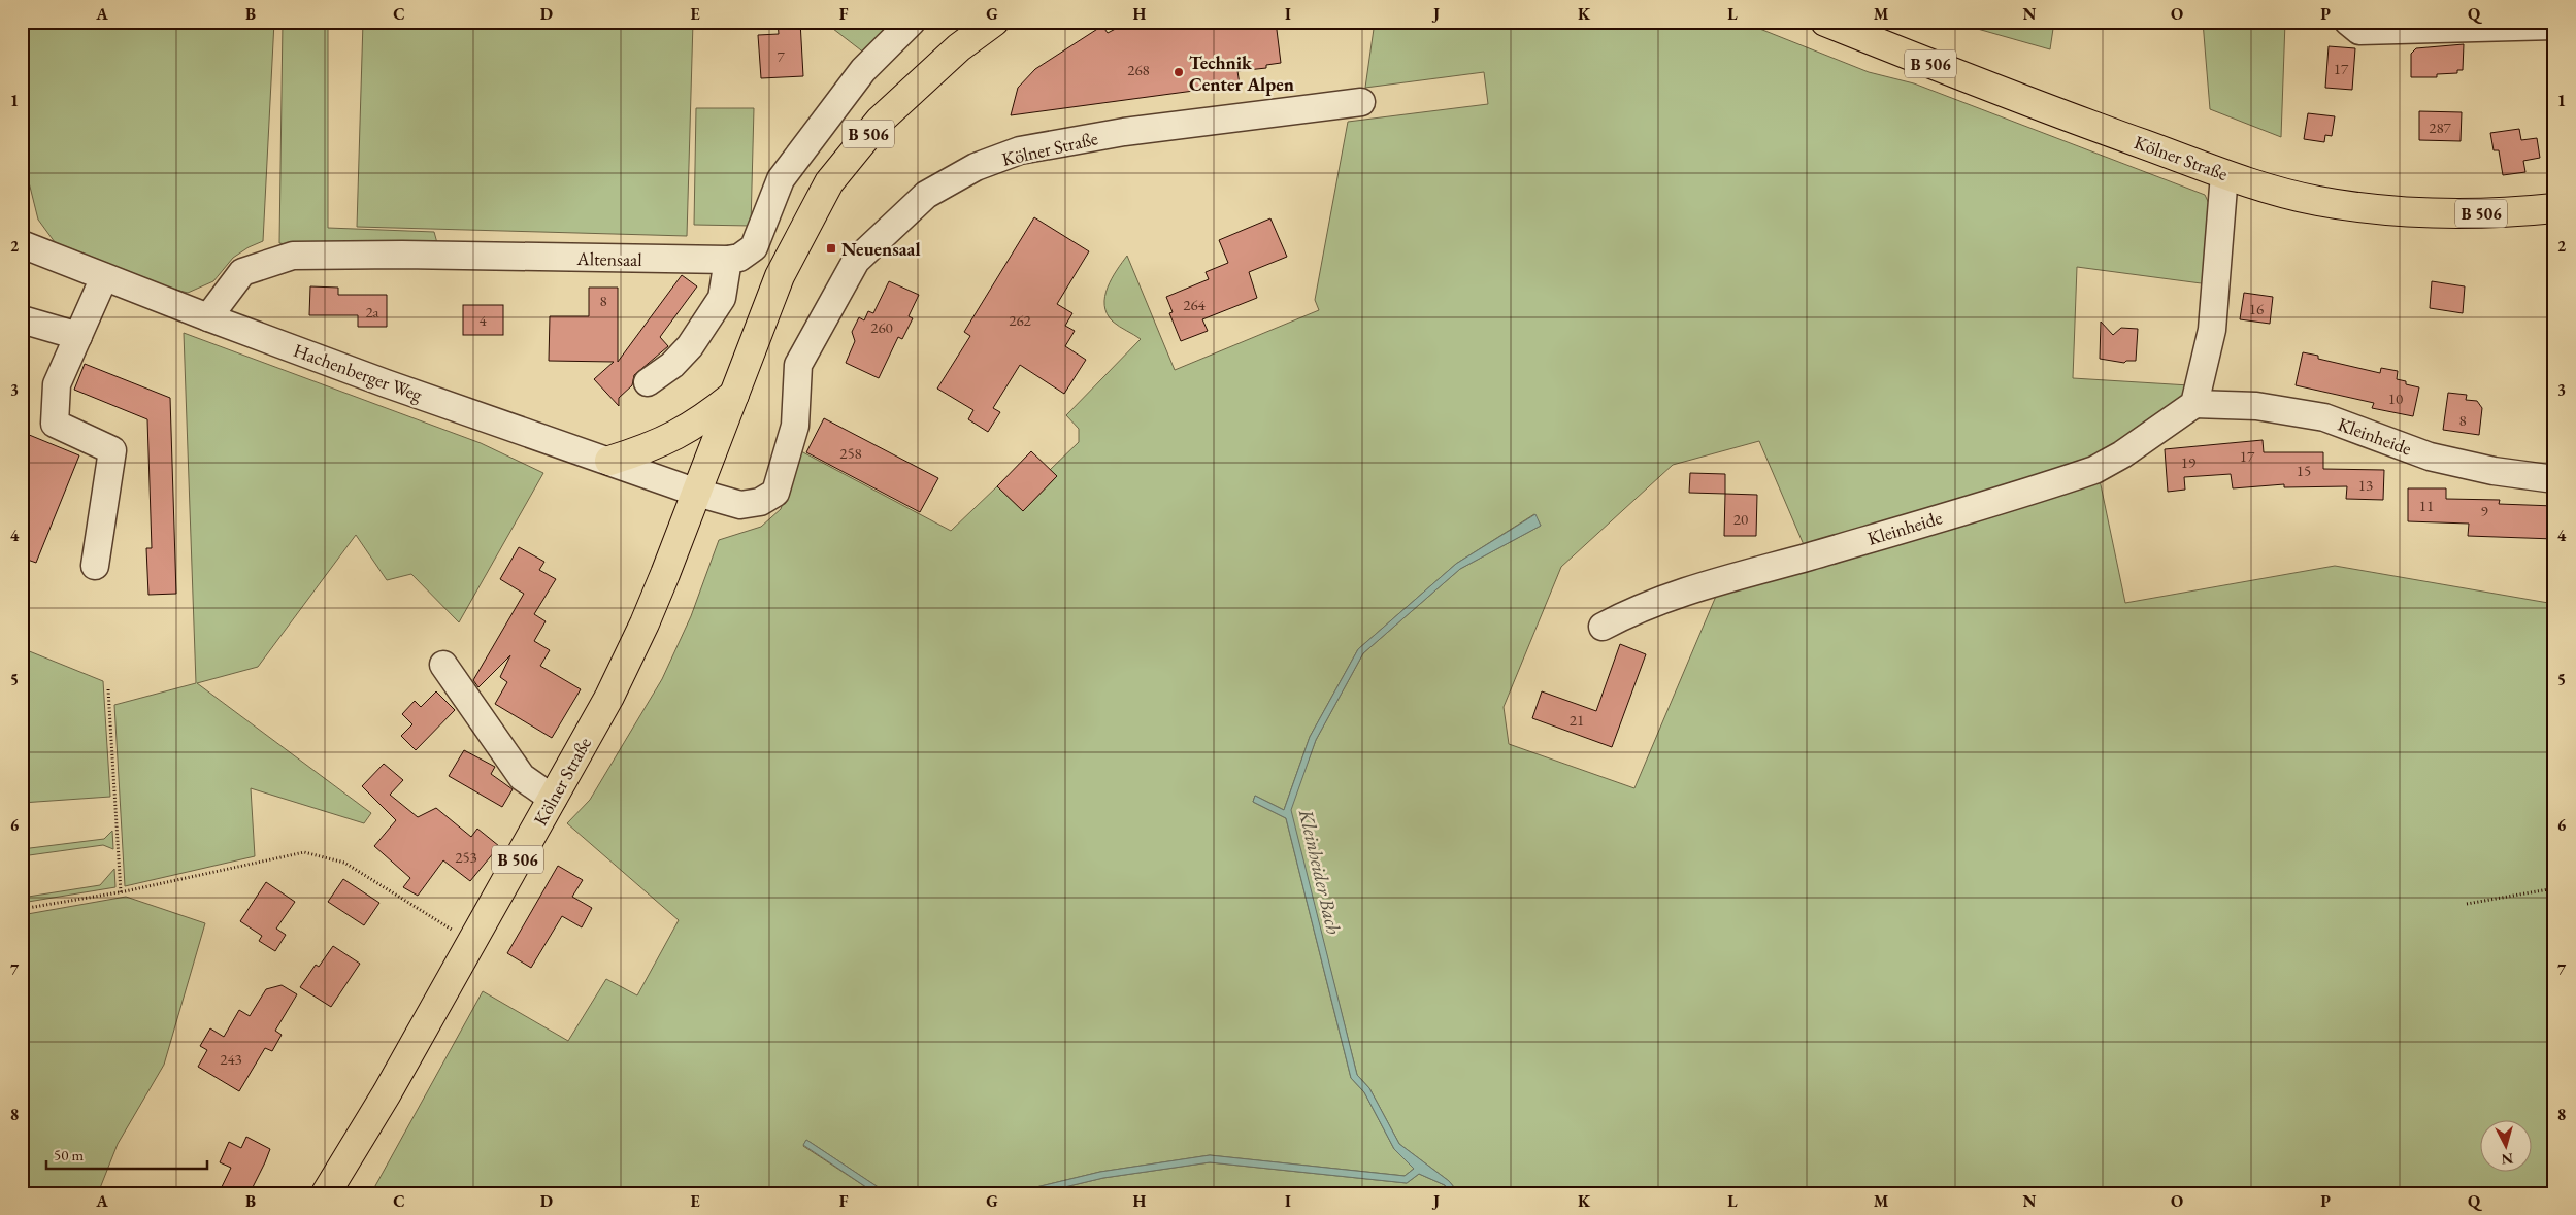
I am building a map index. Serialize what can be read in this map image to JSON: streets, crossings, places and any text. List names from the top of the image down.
{
  "streets": {
    "main road": ["B 506", "Kölner Straße"],
    "street": ["Altensaal", "Hachenberger Weg", "Kleinheide"]
  },
  "crossings": [
    ["Kölner Straße", "Hachenberger Weg"],
    ["Altensaal", "Hachenberger Weg"]
  ],
  "water": ["Kleinheider Bach"],
  "places": {
    "other": ["Technik Center Alpen"],
    "transit": ["Neuensaal"]
  },
  "house_numbers": [
    "7",
    "17",
    "268",
    "287",
    "8",
    "264",
    "16",
    "2a",
    "4",
    "262",
    "260",
    "10",
    "8",
    "258",
    "17",
    "19",
    "15",
    "13",
    "11",
    "9",
    "20",
    "21",
    "253",
    "243"
  ],
  "scale_bar": "50 m",
  "north": "bottom",
  "grid": {
    "columns": [
      "A",
      "B",
      "C",
      "D",
      "E",
      "F",
      "G",
      "H",
      "I",
      "J",
      "K",
      "L",
      "M",
      "N",
      "O",
      "P",
      "Q"
    ],
    "rows": [
      "1",
      "2",
      "3",
      "4",
      "5",
      "6",
      "7",
      "8"
    ]
  }
}
